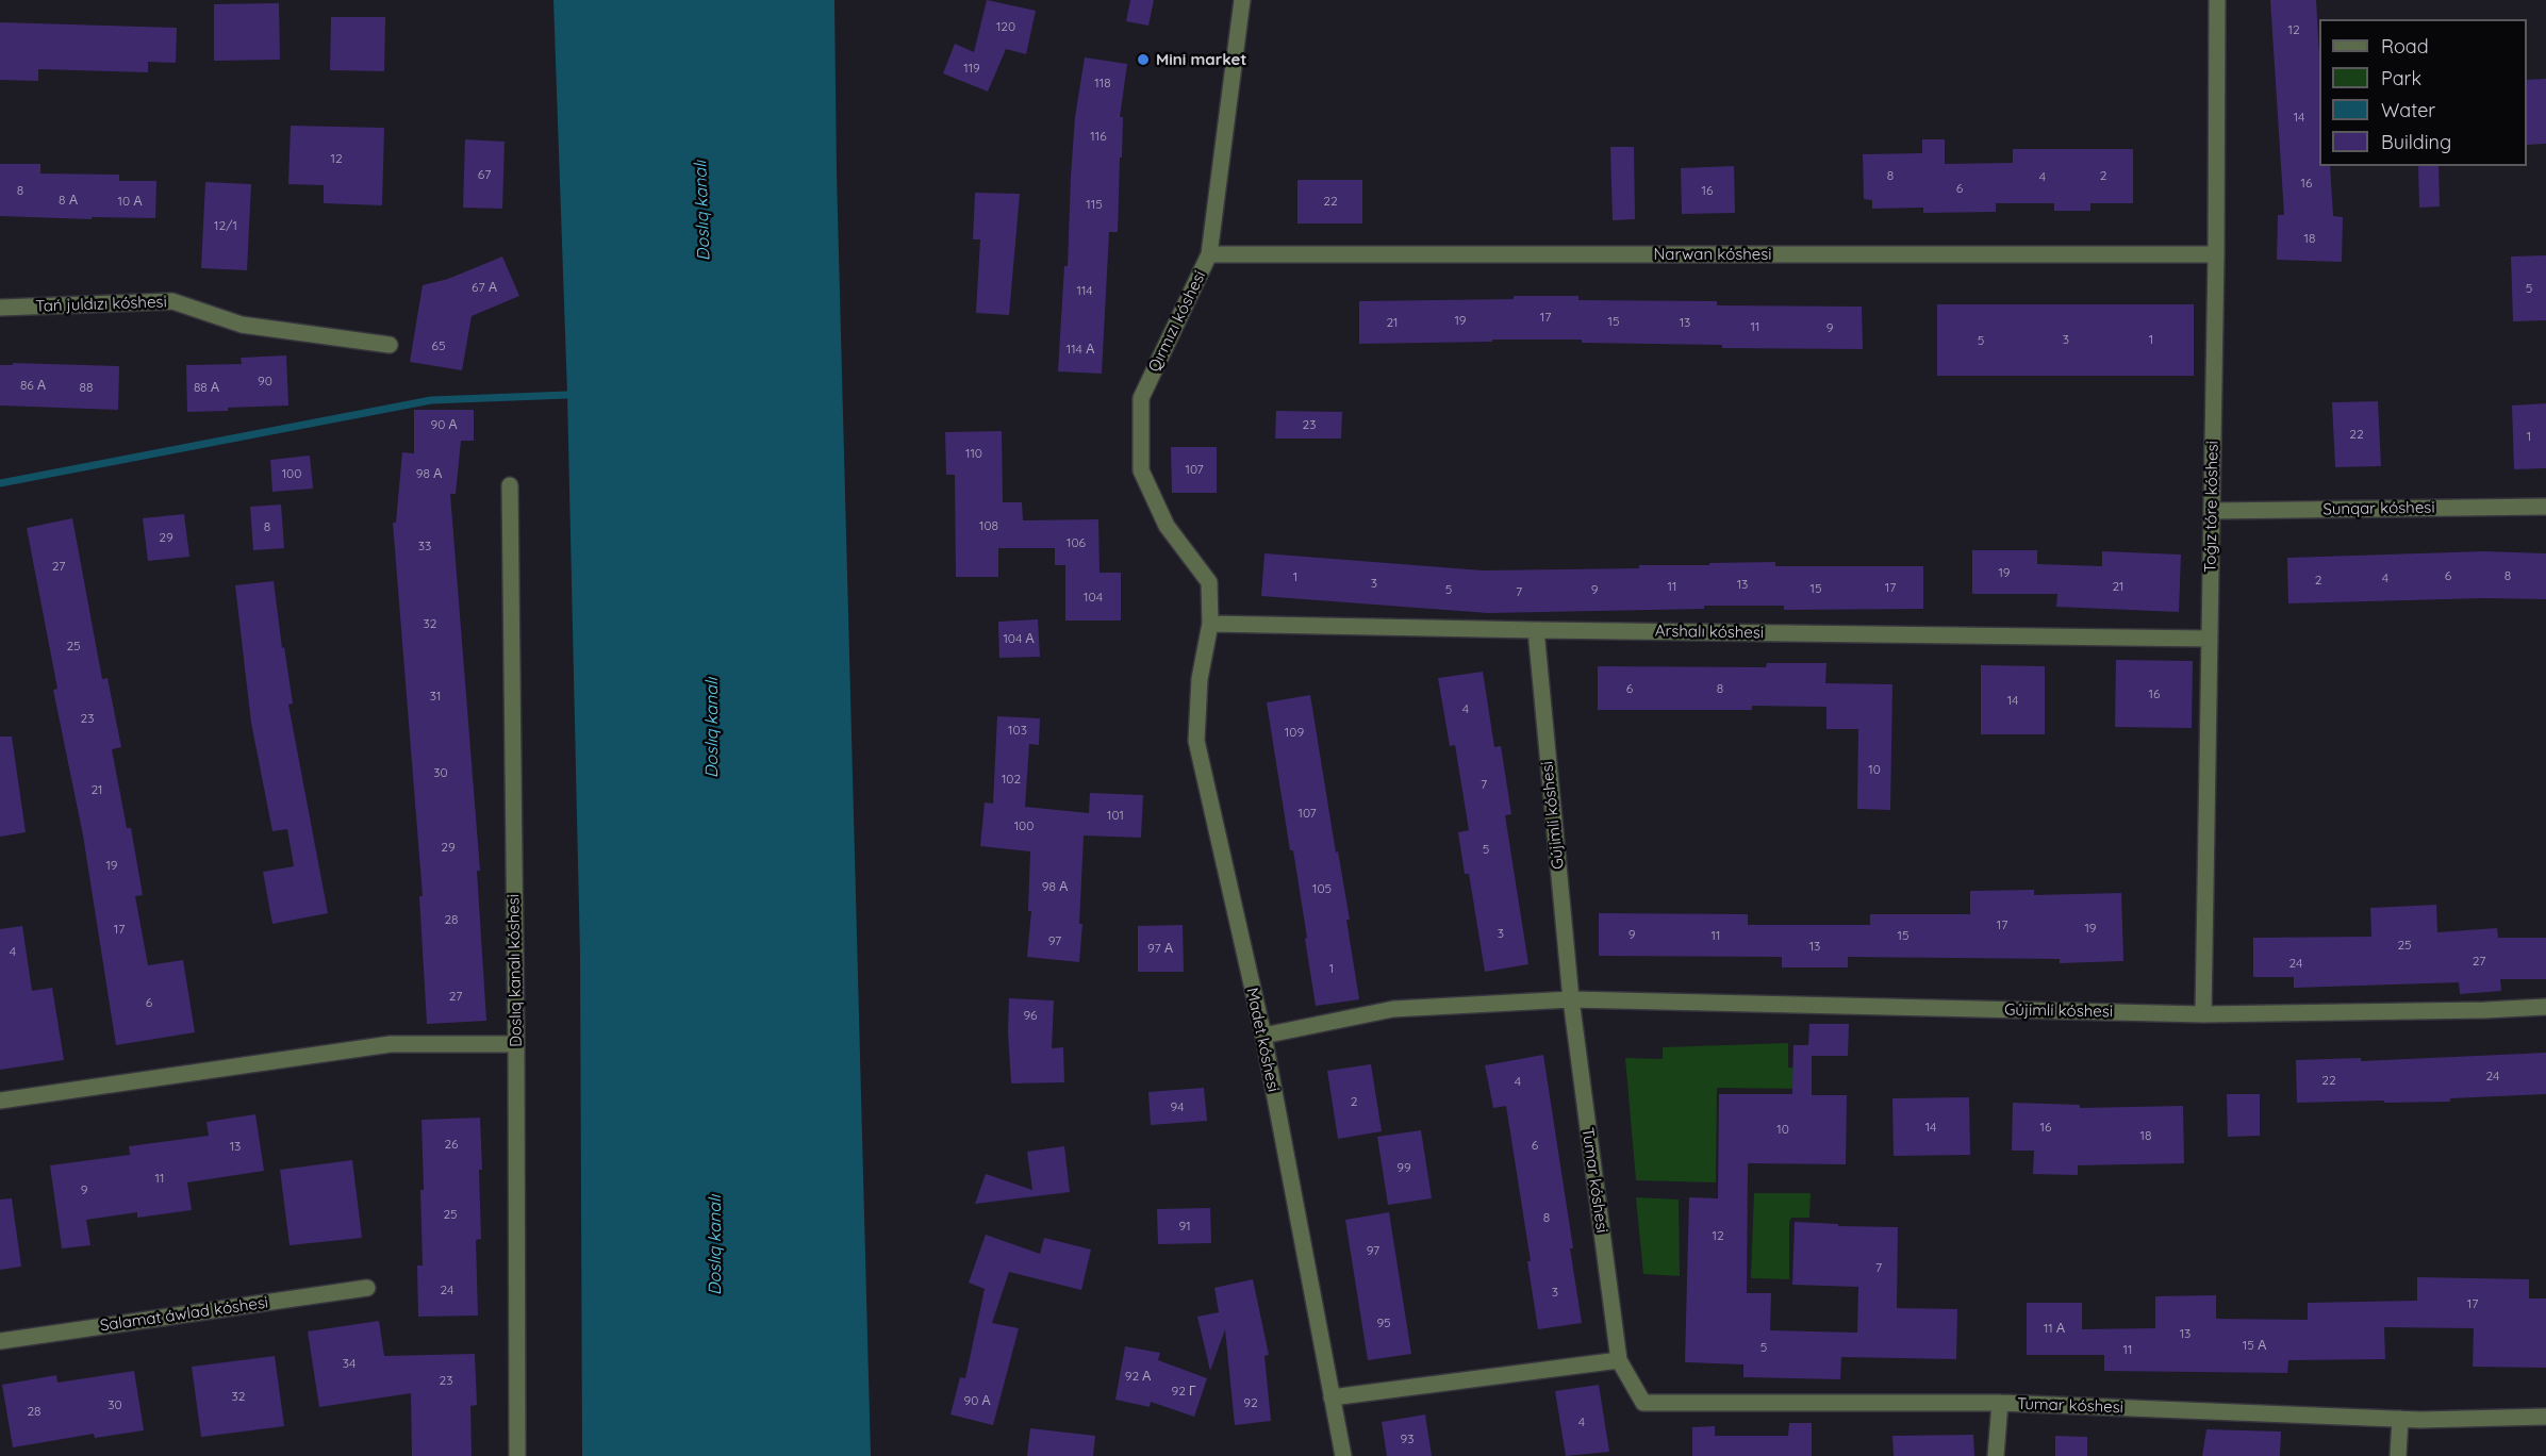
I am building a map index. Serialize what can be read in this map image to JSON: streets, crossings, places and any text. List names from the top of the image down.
{
  "streets": {
    "street": [
      "Narwan kóshesi",
      "Tań juldızı kóshesi",
      "Qırmızı kóshesi",
      "Toǵız tóre kóshesi",
      "Sunqar kóshesi",
      "Arshalı kóshesi",
      "Gújimli kóshesi",
      "Doslıq kanalı kóshesi",
      "Madet kóshesi",
      "Tumar kóshesi",
      "Salamat áwlad kóshesi"
    ]
  },
  "crossings": [
    ["Narwan kóshesi", "Qırmızı kóshesi"],
    ["Narwan kóshesi", "Toǵız tóre kóshesi"],
    ["Qırmızı kóshesi", "Arshalı kóshesi"],
    ["Qırmızı kóshesi", "Madet kóshesi"],
    ["Toǵız tóre kóshesi", "Sunqar kóshesi"],
    ["Toǵız tóre kóshesi", "Arshalı kóshesi"],
    ["Toǵız tóre kóshesi", "Gújimli kóshesi"],
    ["Arshalı kóshesi", "Gújimli kóshesi"],
    ["Arshalı kóshesi", "Madet kóshesi"],
    ["Gújimli kóshesi", "Madet kóshesi"],
    ["Gújimli kóshesi", "Tumar kóshesi"]
  ],
  "water": ["Doslıq kanalı"],
  "places": ["Mini market"],
  "house_numbers": [
    "120",
    "12",
    "119",
    "118",
    "14",
    "116",
    "12",
    "67",
    "8",
    "2",
    "4",
    "16",
    "6",
    "8",
    "16",
    "8 А",
    "10 А",
    "22",
    "115",
    "12/1",
    "18",
    "67 А",
    "5",
    "114",
    "17",
    "19",
    "15",
    "21",
    "13",
    "11",
    "9",
    "3",
    "1",
    "5",
    "65",
    "114 А",
    "90",
    "86 А",
    "88",
    "88 А",
    "90 А",
    "23",
    "22",
    "1",
    "110",
    "107",
    "100",
    "98 А",
    "108",
    "8",
    "29",
    "106",
    "33",
    "27",
    "19",
    "6",
    "8",
    "1",
    "4",
    "2",
    "3",
    "13",
    "11",
    "21",
    "17",
    "15",
    "5",
    "9",
    "7",
    "104",
    "32",
    "104 А",
    "25",
    "6",
    "8",
    "16",
    "31",
    "14",
    "4",
    "23",
    "103",
    "109",
    "10",
    "30",
    "102",
    "7",
    "21",
    "107",
    "101",
    "100",
    "29",
    "5",
    "19",
    "98 А",
    "105",
    "28",
    "17",
    "19",
    "17",
    "3",
    "9",
    "11",
    "15",
    "97",
    "25",
    "13",
    "97 А",
    "4",
    "27",
    "24",
    "1",
    "27",
    "6",
    "96",
    "24",
    "22",
    "4",
    "2",
    "94",
    "14",
    "16",
    "10",
    "18",
    "26",
    "6",
    "13",
    "99",
    "11",
    "9",
    "25",
    "8",
    "91",
    "12",
    "97",
    "7",
    "24",
    "3",
    "17",
    "95",
    "11 А",
    "13",
    "15 А",
    "5",
    "11",
    "34",
    "92 А",
    "23",
    "92 Г",
    "32",
    "90 А",
    "92",
    "30",
    "28",
    "4",
    "93"
  ],
  "legend": [
    "Road",
    "Park",
    "Water",
    "Building"
  ]
}
